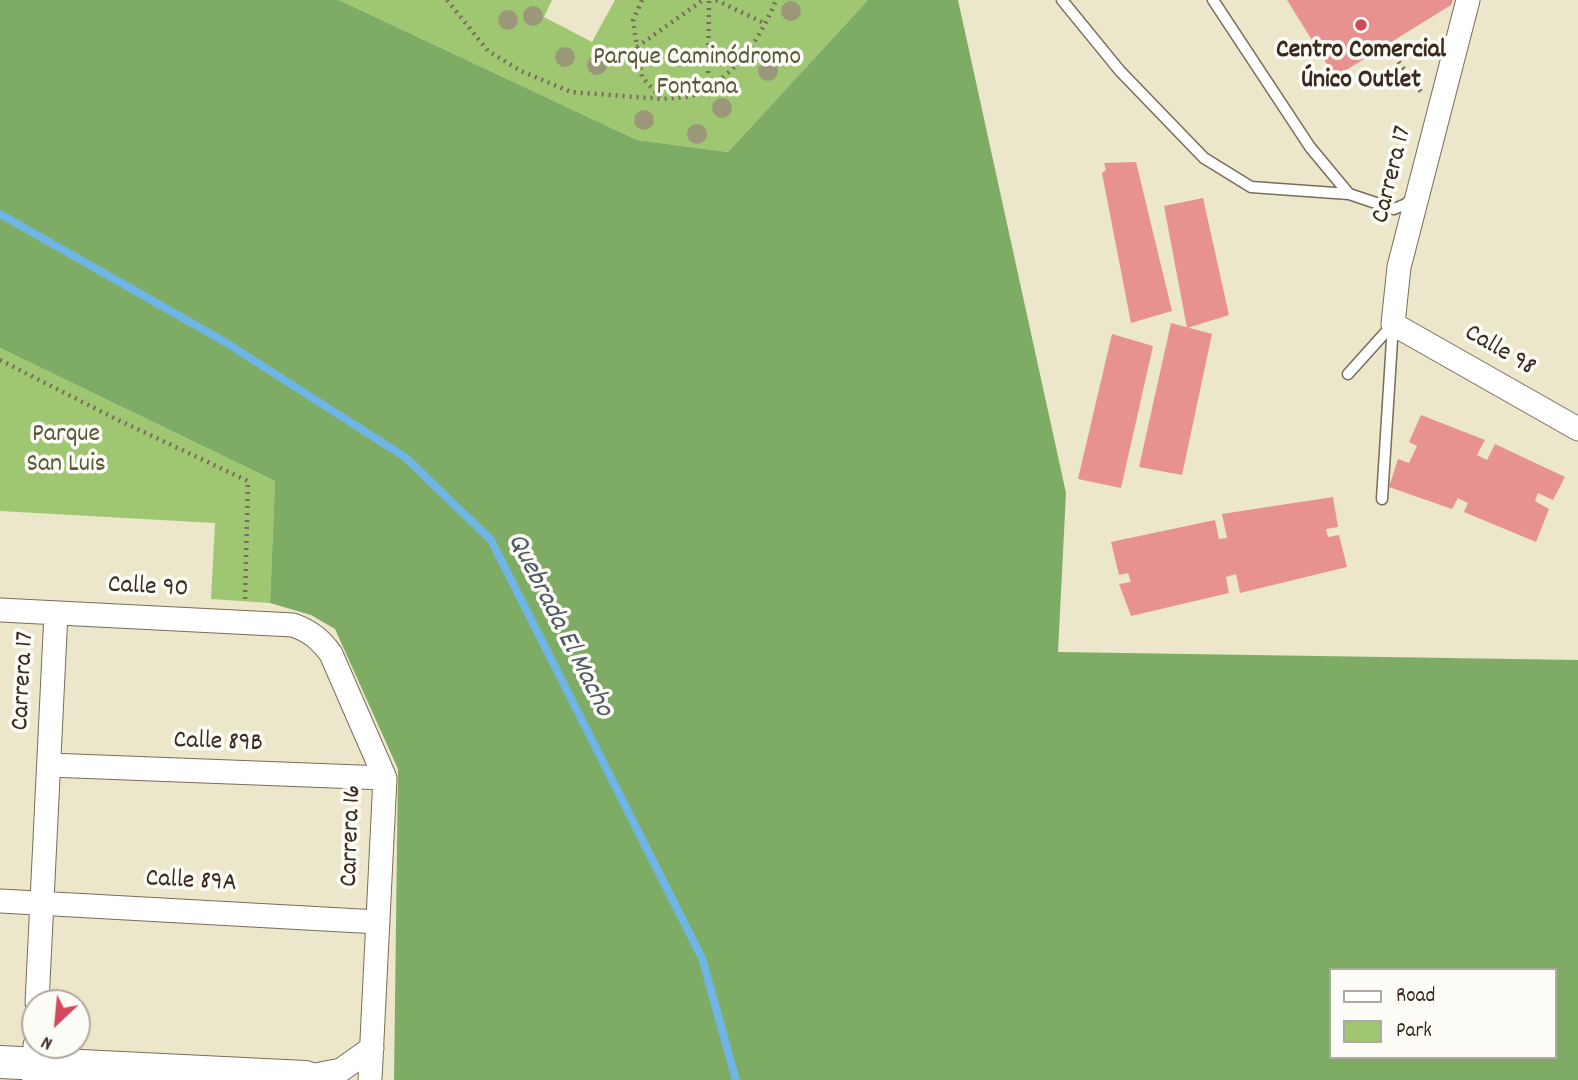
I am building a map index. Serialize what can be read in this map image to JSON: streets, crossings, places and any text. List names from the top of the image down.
{
  "streets": {
    "street": [
      "Carrera 17",
      "Calle 98",
      "Calle 90",
      "Calle 89B",
      "Carrera 16",
      "Calle 89A"
    ]
  },
  "crossings": [
    ["Carrera 17", "Calle 98"],
    ["Carrera 17", "Calle 90"],
    ["Carrera 17", "Calle 89B"],
    ["Carrera 17", "Calle 89A"],
    ["Calle 90", "Carrera 16"],
    ["Calle 89B", "Carrera 16"],
    ["Carrera 16", "Calle 89A"]
  ],
  "water": ["Quebrada El Macho"],
  "parks": ["Parque Caminódromo Fontana", "Parque San Luis"],
  "places": ["Centro Comercial Único Outlet"],
  "legend": ["Road", "Park"],
  "north": "bottom left"
}
